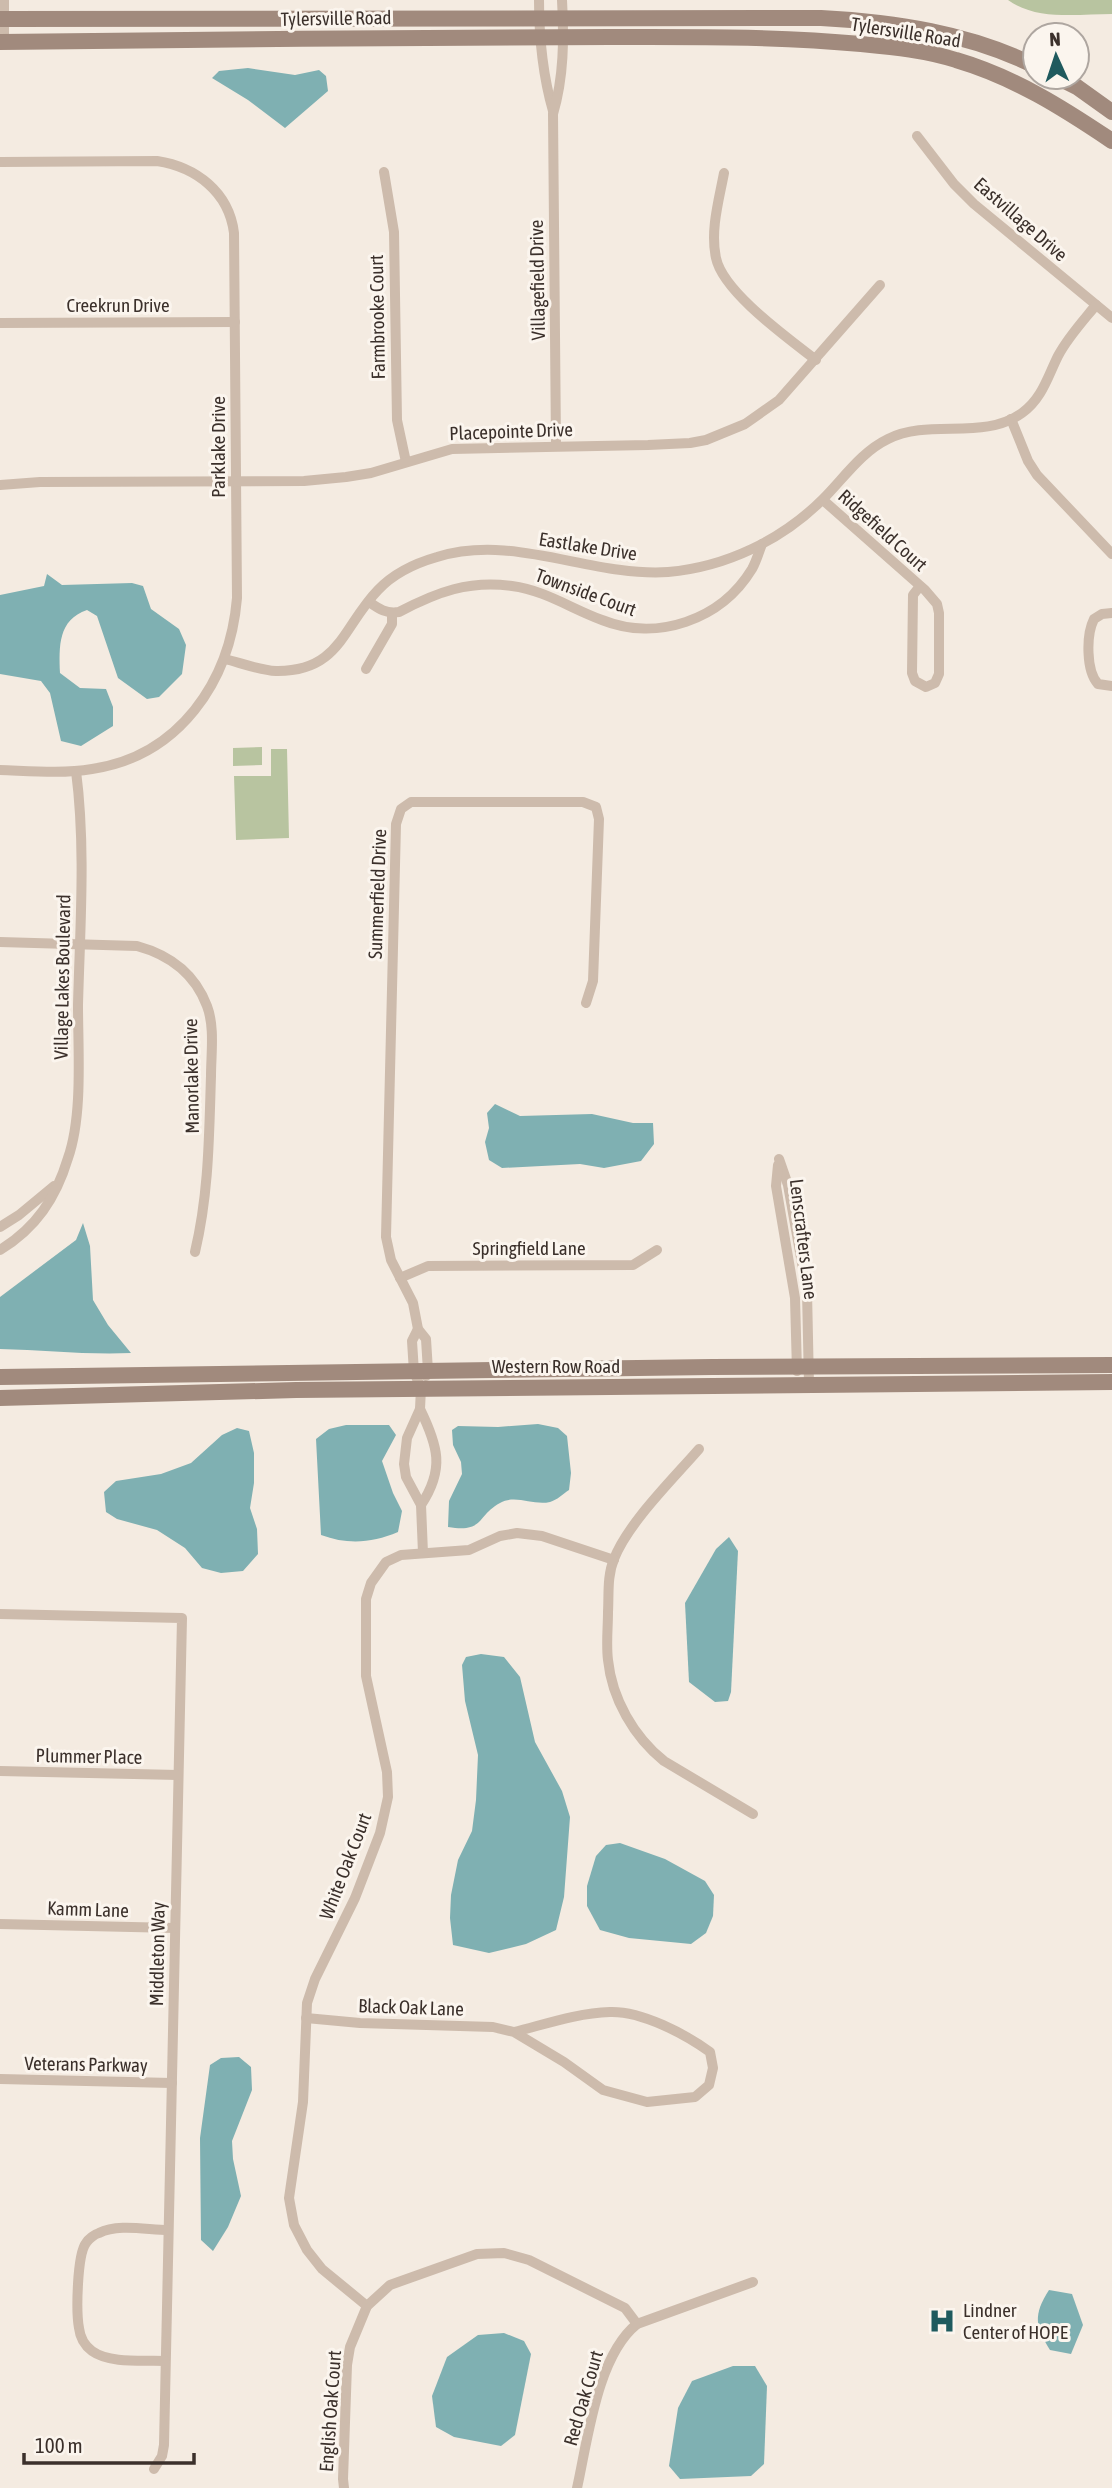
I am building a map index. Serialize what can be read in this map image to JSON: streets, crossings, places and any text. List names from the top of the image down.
{
  "streets": {
    "main road": ["Tylersville Road", "Western Row Road"],
    "street": [
      "Eastvillage Drive",
      "Villagefield Drive",
      "Creekrun Drive",
      "Farmbrooke Court",
      "Placepointe Drive",
      "Parklake Drive",
      "Ridgefield Court",
      "Eastlake Drive",
      "Townside Court",
      "Summerfield Drive",
      "Village Lakes Boulevard",
      "Manorlake Drive",
      "Lenscrafters Lane",
      "Springfield Lane",
      "Plummer Place",
      "White Oak Court",
      "Kamm Lane",
      "Middleton Way",
      "Black Oak Lane",
      "Veterans Parkway",
      "Red Oak Court",
      "English Oak Court"
    ]
  },
  "crossings": [
    ["Tylersville Road", "Villagefield Drive"],
    ["Eastvillage Drive", "Eastlake Drive"],
    ["Villagefield Drive", "Placepointe Drive"],
    ["Creekrun Drive", "Parklake Drive"],
    ["Farmbrooke Court", "Placepointe Drive"],
    ["Placepointe Drive", "Parklake Drive"],
    ["Parklake Drive", "Eastlake Drive"],
    ["Parklake Drive", "Village Lakes Boulevard"],
    ["Ridgefield Court", "Eastlake Drive"],
    ["Eastlake Drive", "Townside Court"],
    ["Summerfield Drive", "Springfield Lane"],
    ["Summerfield Drive", "Western Row Road"],
    ["Village Lakes Boulevard", "Manorlake Drive"],
    ["Lenscrafters Lane", "Western Row Road"],
    ["Plummer Place", "Middleton Way"],
    ["White Oak Court", "Black Oak Lane"],
    ["White Oak Court", "English Oak Court"],
    ["Kamm Lane", "Middleton Way"],
    ["Middleton Way", "Veterans Parkway"],
    ["Red Oak Court", "English Oak Court"]
  ],
  "places": {
    "hospital": ["Lindner Center of HOPE"]
  },
  "scale_bar": "100 m",
  "north": "top"
}
